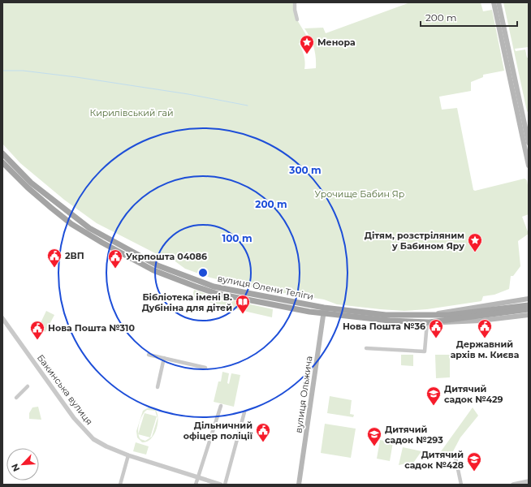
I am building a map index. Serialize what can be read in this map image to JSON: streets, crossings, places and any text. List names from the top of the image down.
{
  "streets": {
    "main road": ["вулиця Олени Теліги", "вулиця Ольжича"],
    "street": ["Бакинська вулиця"]
  },
  "crossings": [
    ["вулиця Олени Теліги", "вулиця Ольжича"]
  ],
  "parks": ["Кирилівський гай", "Урочище Бабин Яр"],
  "places": {
    "place": ["Менора", "Дітям, розстріляним у Бабином Яру"],
    "public building": [
      "2ВП",
      "Укрпошта 04086",
      "Нова Пошта №36",
      "Державний архів м. Києва",
      "Нова Пошта №310",
      "Дільничний офіцер поліції"
    ],
    "library": ["Бібліотека імені В. Дубініна для дітей"],
    "school or university": ["Дитячий садок №429", "Дитячий садок №293", "Дитячий садок №428"]
  },
  "scale_bar": "200 m",
  "north": "bottom left",
  "rings": ["300 m", "200 m", "100 m"]
}
